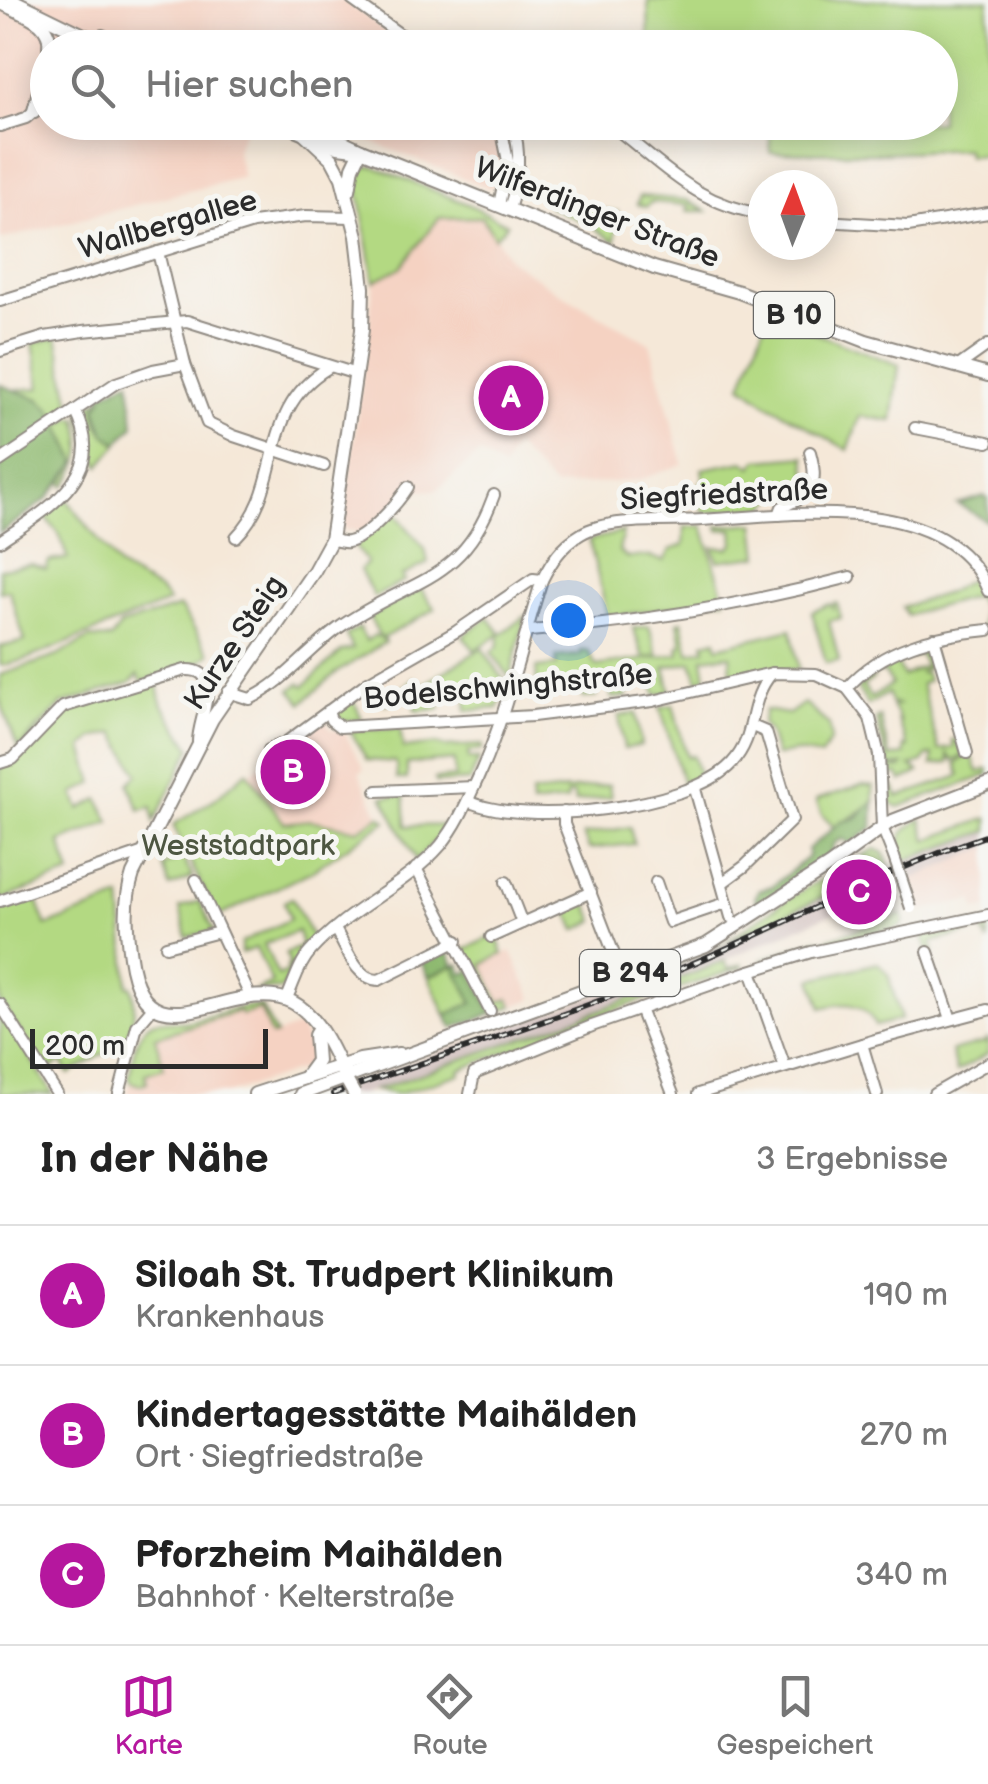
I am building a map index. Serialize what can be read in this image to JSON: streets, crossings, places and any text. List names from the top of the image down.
{
  "streets": {
    "main road": [
      "Wilferdinger Straße",
      "B 10",
      "Kurze Steig",
      "B 294"
    ],
    "street": ["Wallbergallee", "Siegfriedstraße", "Bodelschwinghstraße"]
  },
  "crossings": [
    ["Wilferdinger Straße", "B 10"],
    ["Wilferdinger Straße", "Kurze Steig"],
    ["Wallbergallee", "Kurze Steig"],
    ["B 10", "Kurze Steig"],
    ["Siegfriedstraße", "Bodelschwinghstraße"]
  ],
  "parks": ["Weststadtpark"],
  "scale_bar": "200 m",
  "north": "top",
  "page": {
    "search": "Hier suchen",
    "pins": ["A", "B", "C"],
    "scale": "200 m",
    "heading": ["In der Nähe", "3 Ergebnisse"],
    "list": [
      {
        "mark": "A",
        "name": "Siloah St. Trudpert Klinikum",
        "note": "Krankenhaus",
        "value": "190 m"
      },
      {
        "mark": "B",
        "name": "Kindertagesstätte Maihälden",
        "note": "Ort · Siegfriedstraße",
        "value": "270 m"
      },
      {
        "mark": "C",
        "name": "Pforzheim Maihälden",
        "note": "Bahnhof · Kelterstraße",
        "value": "340 m"
      }
    ],
    "nav": ["Karte", "Route", "Gespeichert"]
  }
}
